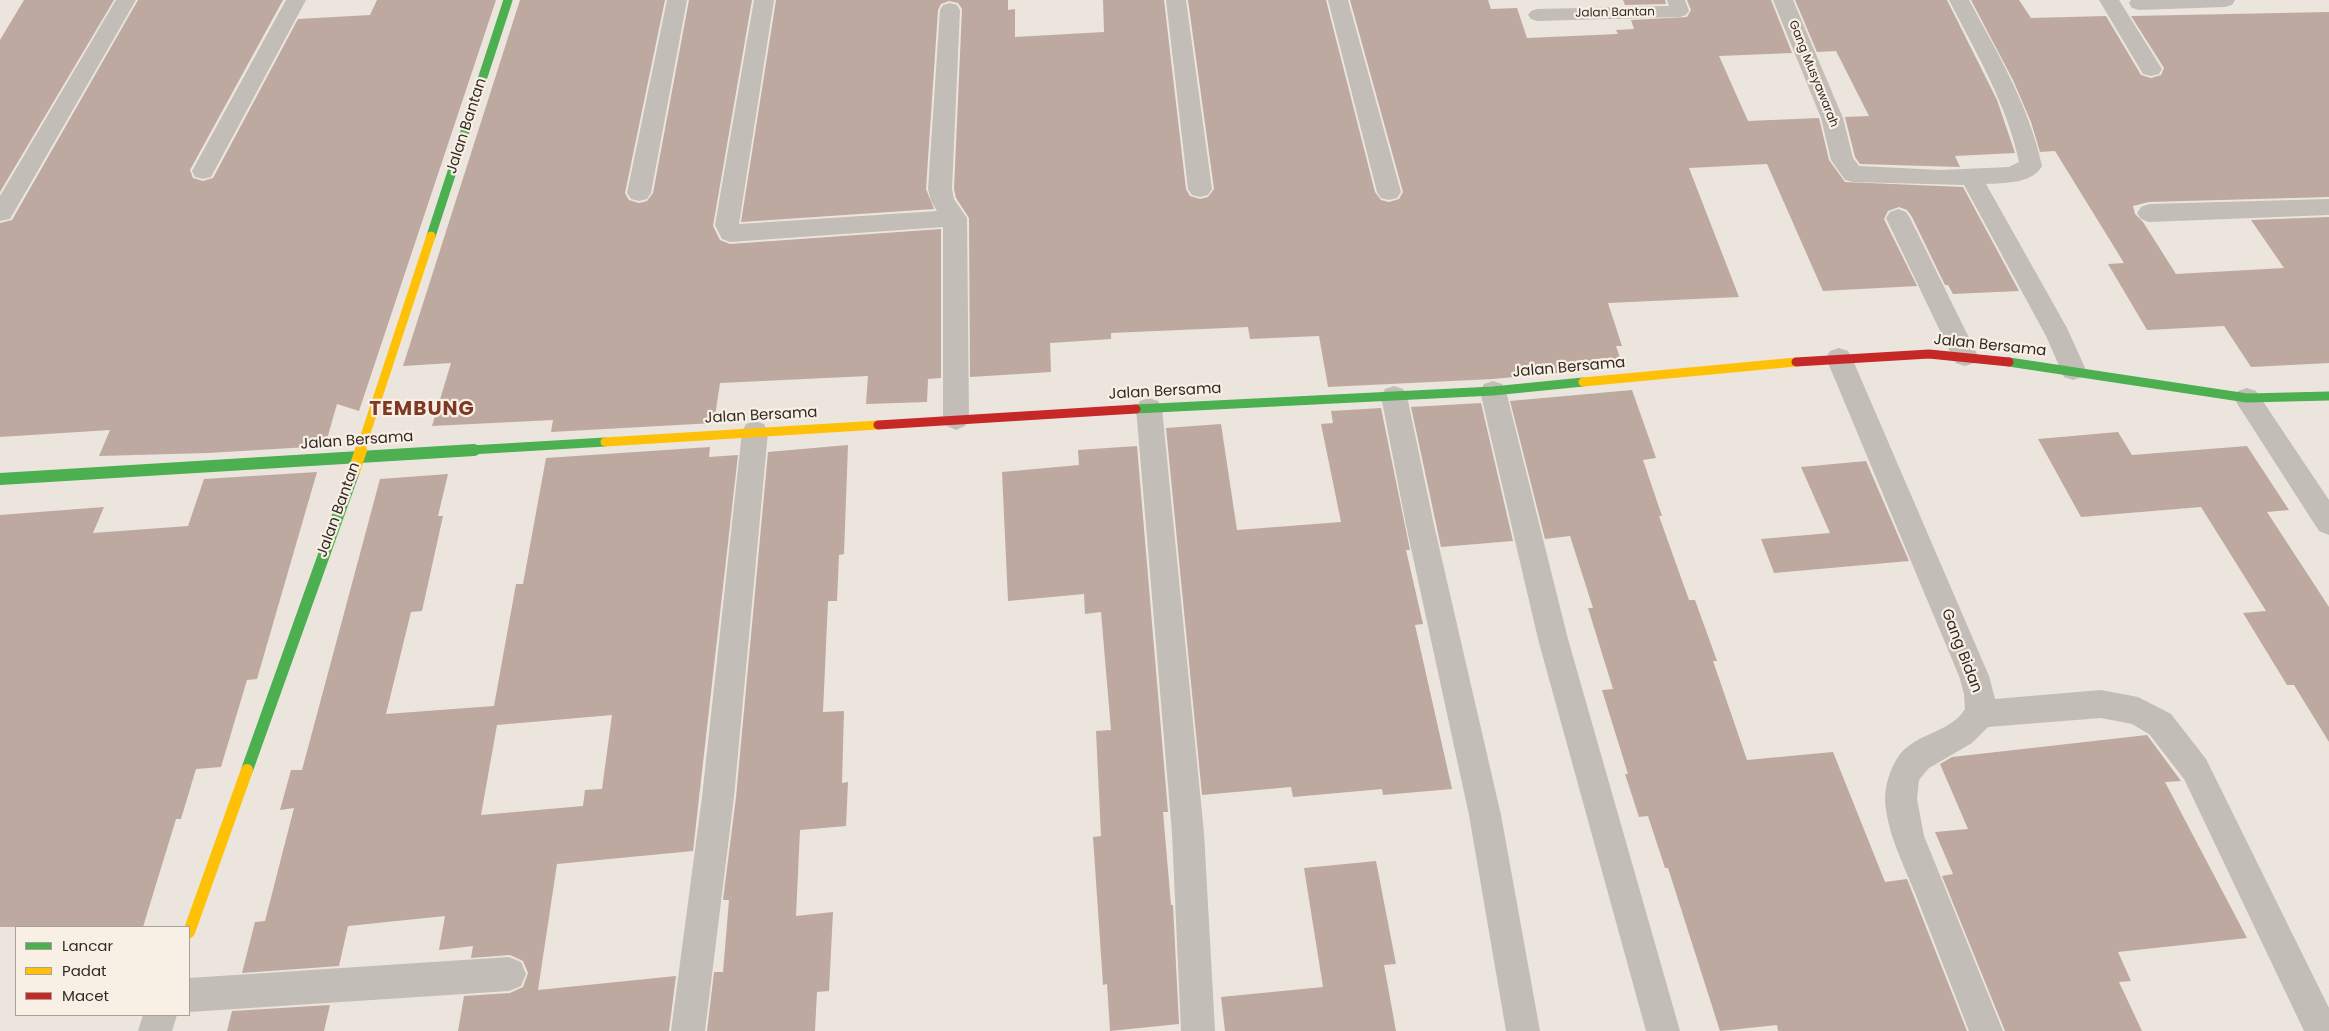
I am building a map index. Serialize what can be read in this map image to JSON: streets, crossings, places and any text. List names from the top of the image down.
{
  "streets": {
    "street": [
      "Jalan Bantan",
      "Gang Musyawarah",
      "Jalan Bersama",
      "Gang Bidan"
    ]
  },
  "crossings": [
    ["Jalan Bantan", "Jalan Bersama"],
    ["Jalan Bersama", "Gang Bidan"]
  ],
  "districts": ["TEMBUNG"],
  "legend": ["Lancar", "Padat", "Macet"]
}
